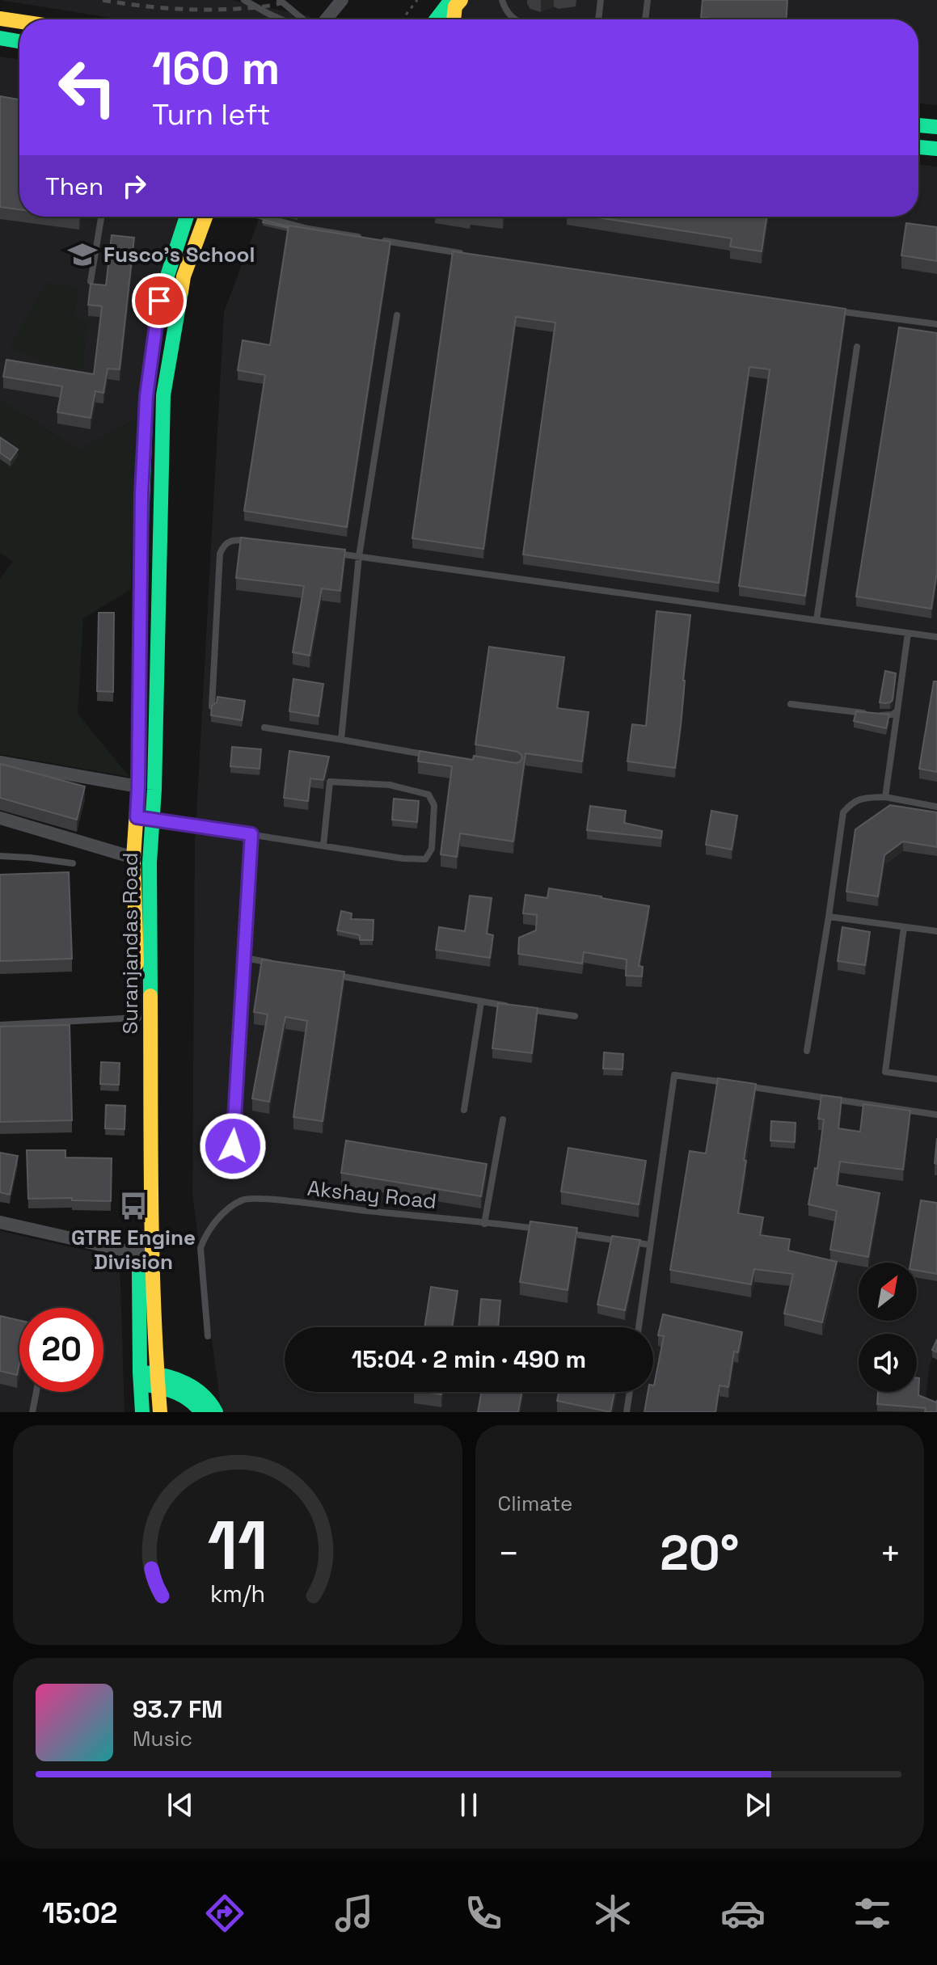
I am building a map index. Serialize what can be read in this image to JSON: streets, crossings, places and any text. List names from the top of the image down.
{
  "streets": {
    "main road": ["Suranjandas Road"],
    "lane": ["Akshay Road"]
  },
  "places": {
    "school or university": ["Fusco's School"],
    "bus stop": ["GTRE Engine Division"]
  },
  "north": "top right",
  "page": {
    "turn": ["160 m", "Turn left"],
    "then": "Then",
    "limit": "20",
    "trip": "15:04 · 2 min · 490 m",
    "tile": "Climate",
    "heat": ["−", "20°", "+"],
    "song": ["93.7 FM", "Music"],
    "tabs": "15:02",
    "gauge": ["11", "km/h"]
  }
}
